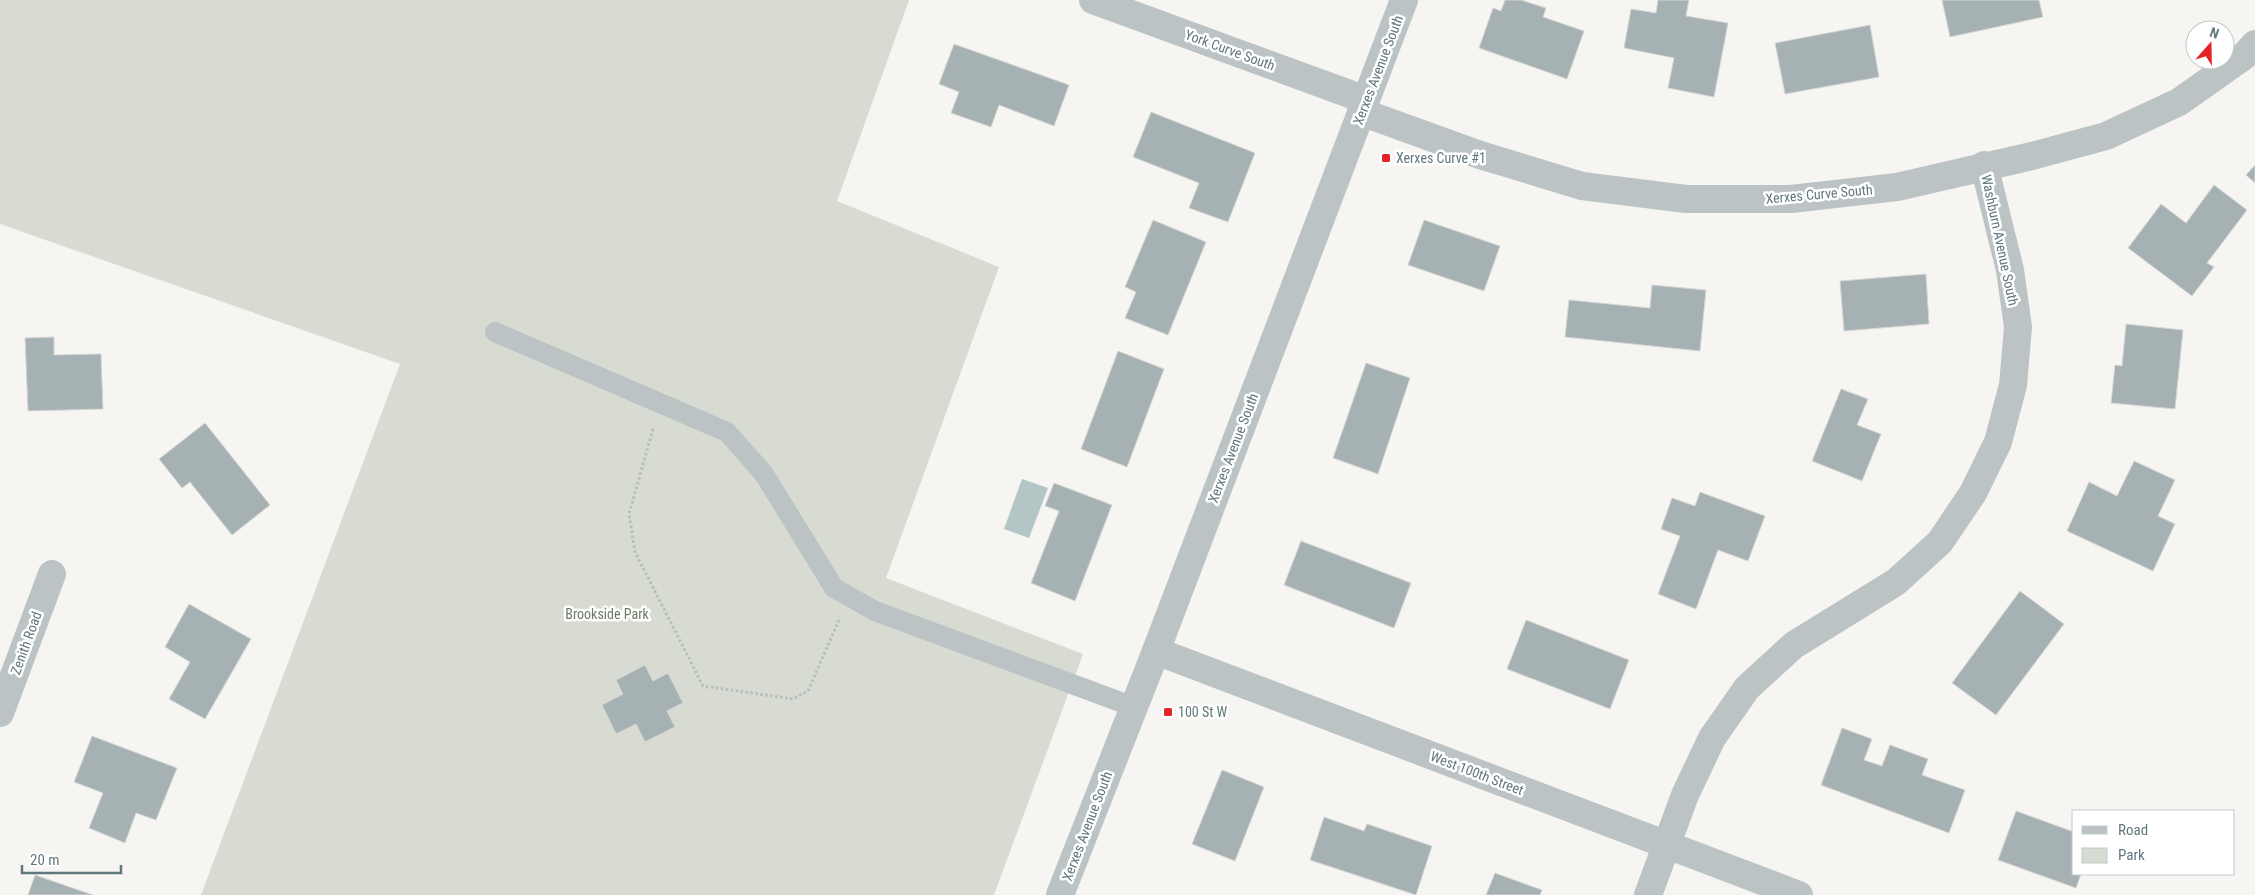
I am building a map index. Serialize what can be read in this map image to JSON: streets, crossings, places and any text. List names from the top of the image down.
{
  "streets": {
    "street": [
      "York Curve South",
      "Xerxes Avenue South",
      "Xerxes Curve South",
      "Washburn Avenue South",
      "Zenith Road",
      "West 100th Street"
    ]
  },
  "crossings": [
    ["York Curve South", "Xerxes Avenue South"],
    ["York Curve South", "Xerxes Curve South"],
    ["Xerxes Avenue South", "Xerxes Curve South"],
    ["Xerxes Avenue South", "West 100th Street"],
    ["Xerxes Curve South", "Washburn Avenue South"],
    ["Washburn Avenue South", "West 100th Street"]
  ],
  "parks": ["Brookside Park"],
  "places": {
    "transit": ["Xerxes Curve #1", "100 St W"]
  },
  "legend": ["Road", "Park"],
  "scale_bar": "20 m",
  "north": "top"
}
